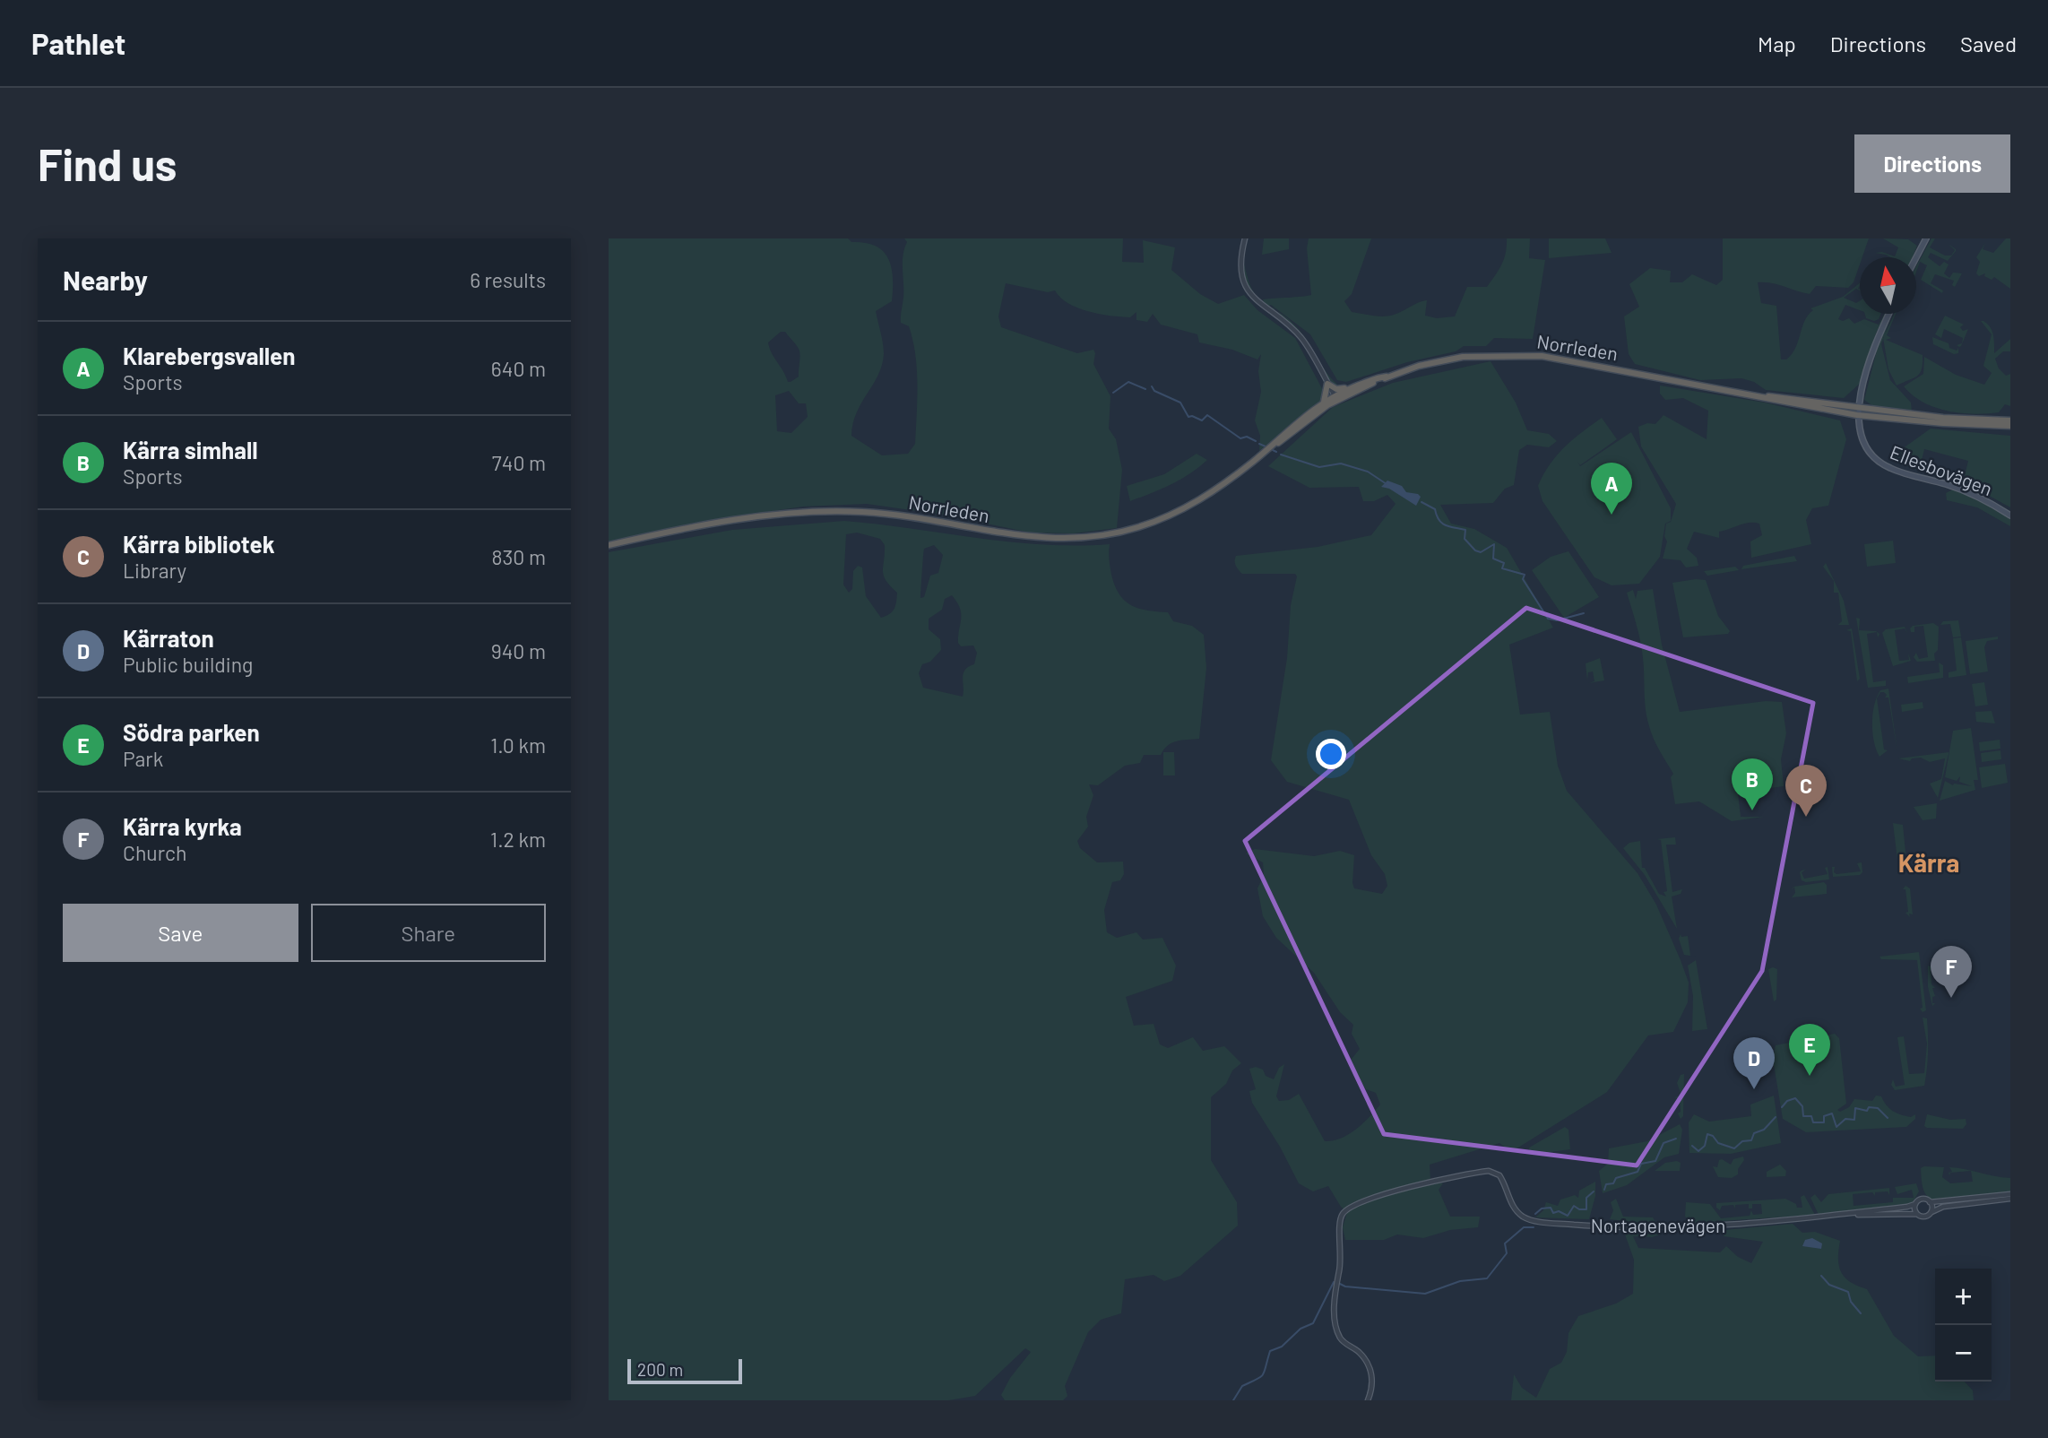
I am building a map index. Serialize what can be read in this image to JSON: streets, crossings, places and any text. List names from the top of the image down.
{
  "streets": {
    "highway": ["Norrleden"],
    "main road": ["Ellesbovägen"],
    "street": ["Nortagenevägen"]
  },
  "crossings": [
    ["Norrleden", "Ellesbovägen"]
  ],
  "districts": ["Kärra"],
  "scale_bar": "200 m",
  "north": "top",
  "page": {
    "header": "Pathlet",
    "nav": ["Map", "Directions", "Saved"],
    "buttons": [
      "Directions",
      ["Save", "Share"]
    ],
    "title": "Find us",
    "heading": ["Nearby", "6 results"],
    "list": [
      {
        "mark": "A",
        "name": "Klarebergsvallen",
        "note": "Sports",
        "value": "640 m"
      },
      {
        "mark": "B",
        "name": "Kärra simhall",
        "note": "Sports",
        "value": "740 m"
      },
      {
        "mark": "C",
        "name": "Kärra bibliotek",
        "note": "Library",
        "value": "830 m"
      },
      {
        "mark": "D",
        "name": "Kärraton",
        "note": "Public building",
        "value": "940 m"
      },
      {
        "mark": "E",
        "name": "Södra parken",
        "note": "Park",
        "value": "1.0 km"
      },
      {
        "mark": "F",
        "name": "Kärra kyrka",
        "note": "Church",
        "value": "1.2 km"
      }
    ],
    "pins": [
      "A",
      "B",
      "C",
      "F",
      "E",
      "D"
    ],
    "map_buttons": ["+", "−"],
    "scale": "200 m"
  }
}
